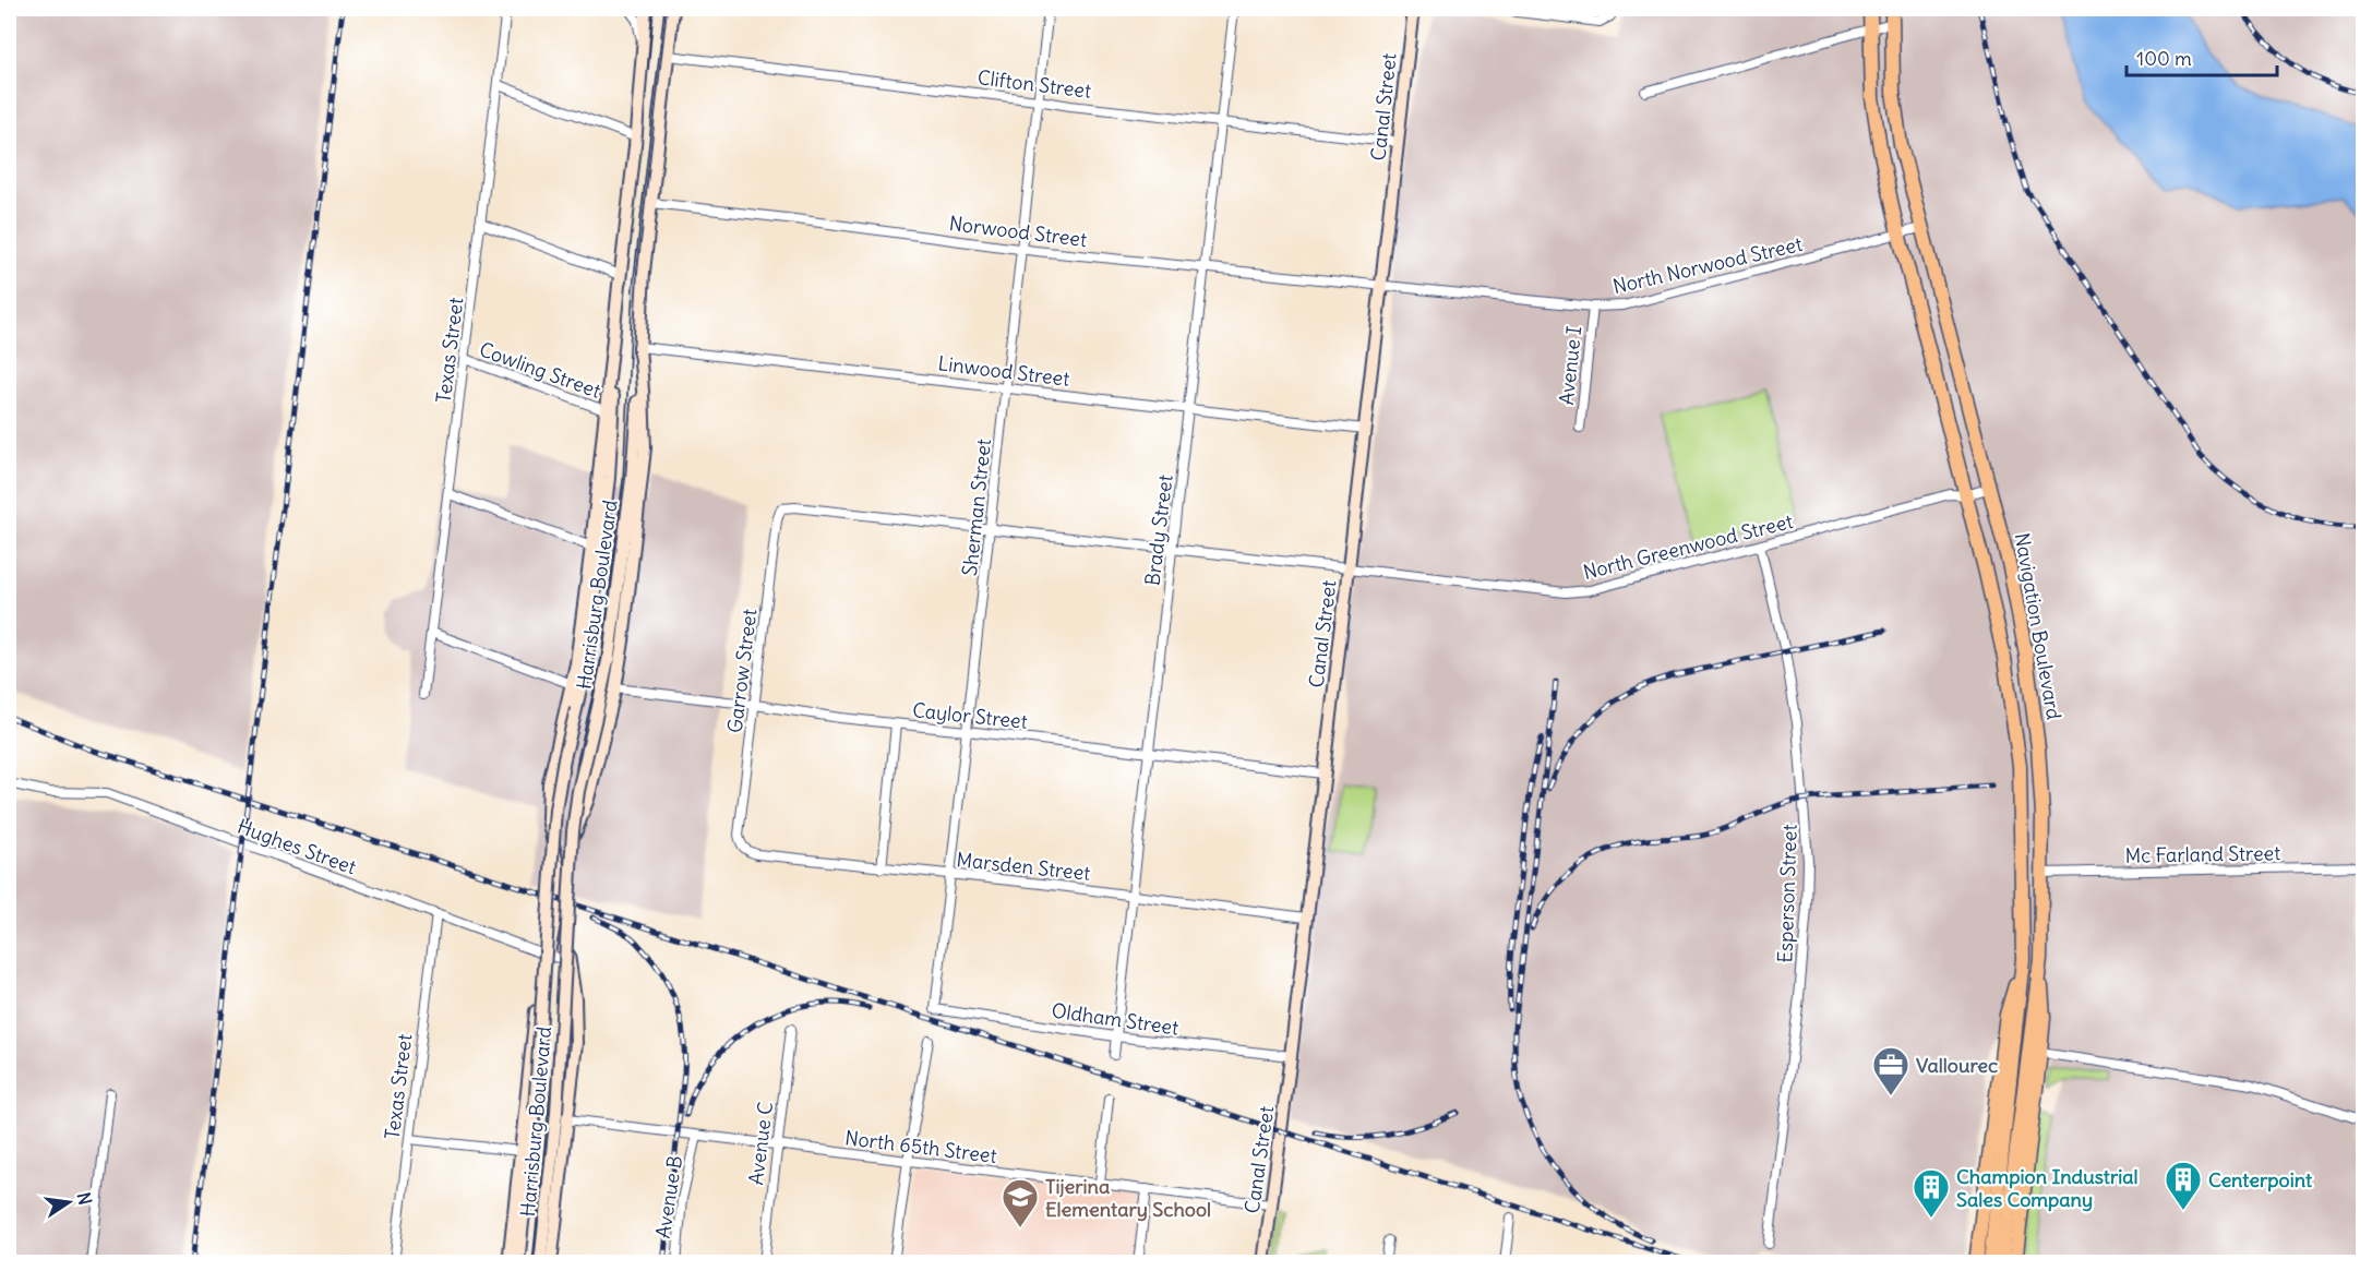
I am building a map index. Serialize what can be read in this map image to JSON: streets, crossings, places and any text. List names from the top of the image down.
{
  "streets": {
    "main road": ["Canal Street", "Harrisburg Boulevard", "Navigation Boulevard"],
    "street": [
      "Clifton Street",
      "Norwood Street",
      "North Norwood Street",
      "Texas Street",
      "Avenue I",
      "Cowling Street",
      "Linwood Street",
      "Sherman Street",
      "Brady Street",
      "North Greenwood Street",
      "Garrow Street",
      "Caylor Street",
      "Hughes Street",
      "Mc Farland Street",
      "Marsden Street",
      "Esperson Street",
      "Oldham Street",
      "Avenue C",
      "North 65th Street",
      "Avenue B"
    ]
  },
  "crossings": [
    ["Clifton Street", "Canal Street"],
    ["Clifton Street", "Sherman Street"],
    ["Clifton Street", "Brady Street"],
    ["Clifton Street", "Harrisburg Boulevard"],
    ["Canal Street", "Norwood Street"],
    ["Canal Street", "North Norwood Street"],
    ["Canal Street", "Linwood Street"],
    ["Canal Street", "North Greenwood Street"],
    ["Canal Street", "Caylor Street"],
    ["Canal Street", "Marsden Street"],
    ["Canal Street", "Oldham Street"],
    ["Canal Street", "North 65th Street"],
    ["Norwood Street", "North Norwood Street"],
    ["Norwood Street", "Sherman Street"],
    ["Norwood Street", "Brady Street"],
    ["Norwood Street", "Harrisburg Boulevard"],
    ["North Norwood Street", "Avenue I"],
    ["North Norwood Street", "Navigation Boulevard"],
    ["Texas Street", "Cowling Street"],
    ["Texas Street", "Hughes Street"],
    ["Linwood Street", "Sherman Street"],
    ["Linwood Street", "Brady Street"],
    ["Linwood Street", "Harrisburg Boulevard"],
    ["Sherman Street", "North Greenwood Street"],
    ["Sherman Street", "Caylor Street"],
    ["Sherman Street", "Marsden Street"],
    ["Sherman Street", "Oldham Street"],
    ["Brady Street", "North Greenwood Street"],
    ["Brady Street", "Caylor Street"],
    ["Brady Street", "Marsden Street"],
    ["Brady Street", "Oldham Street"],
    ["North Greenwood Street", "Navigation Boulevard"],
    ["North Greenwood Street", "Garrow Street"],
    ["North Greenwood Street", "Esperson Street"],
    ["Navigation Boulevard", "Mc Farland Street"],
    ["Garrow Street", "Caylor Street"],
    ["Garrow Street", "Marsden Street"],
    ["Avenue C", "North 65th Street"],
    ["North 65th Street", "Avenue B"]
  ],
  "places": {
    "office": ["Vallourec"],
    "building": ["Centerpoint", "Champion Industrial Sales Company"],
    "school or university": ["Tijerina Elementary School"]
  },
  "scale_bar": "100 m",
  "north": "right"
}
